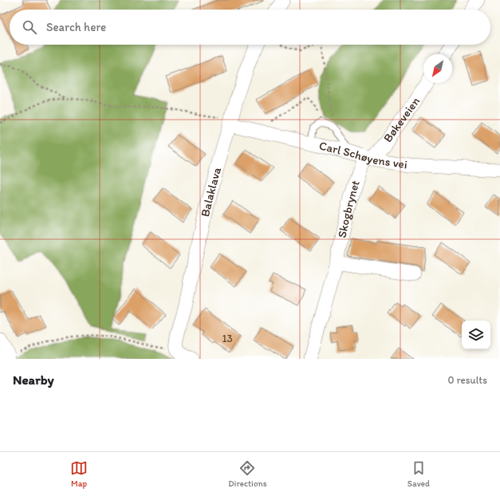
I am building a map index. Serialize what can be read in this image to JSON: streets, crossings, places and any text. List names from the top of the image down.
{
  "streets": {
    "street": [
      "Bøkeveien",
      "Carl Schøyens vei",
      "Balaklava",
      "Skogbrynet"
    ]
  },
  "crossings": [
    ["Bøkeveien", "Carl Schøyens vei"],
    ["Bøkeveien", "Skogbrynet"],
    ["Carl Schøyens vei", "Balaklava"],
    ["Carl Schøyens vei", "Skogbrynet"]
  ],
  "house_numbers": ["13"],
  "north": "bottom left",
  "page": {
    "search": "Search here",
    "heading": ["Nearby", "0 results"],
    "nav": ["Map", "Directions", "Saved"]
  }
}
